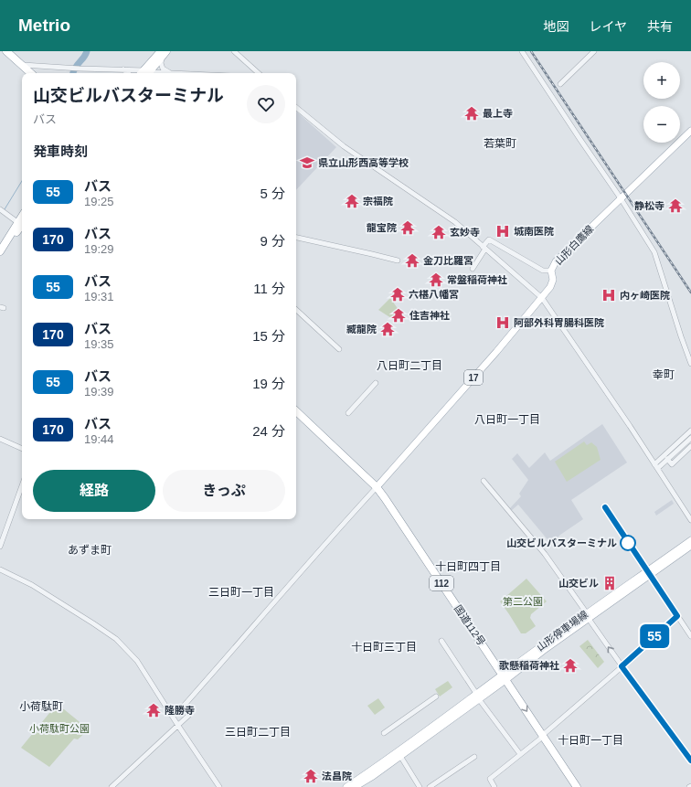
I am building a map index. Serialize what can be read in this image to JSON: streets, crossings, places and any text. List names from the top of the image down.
{
  "streets": {
    "highway": ["112", "国道112号"],
    "main road": ["山形白鷹線", "17", "山形停車場線"]
  },
  "crossings": [
    ["山形白鷹線", "国道112号"],
    ["国道112号", "山形停車場線"]
  ],
  "districts": [
    "若葉町",
    "八日町二丁目",
    "幸町",
    "八日町一丁目",
    "あずま町",
    "十日町四丁目",
    "三日町一丁目",
    "十日町三丁目",
    "小荷駄町",
    "三日町二丁目",
    "十日町一丁目"
  ],
  "parks": ["第二公園", "小荷駄町公園"],
  "places": {
    "temple": [
      "最上寺",
      "宗福院",
      "静松寺",
      "龍宝院",
      "玄妙寺",
      "金刀比羅宮",
      "常盤稲荷神社",
      "六椹八幡宮",
      "住吉神社",
      "臧龍院",
      "歌懸稲荷神社",
      "隆勝寺",
      "法昌院"
    ],
    "school or university": ["県立山形西高等学校"],
    "hospital": ["城南医院", "内ヶ崎医院", "阿部外科胃腸科医院"],
    "other": ["山交ビルバスターミナル"],
    "building": ["山交ビル"]
  },
  "lines": ["bus line 55"],
  "page": {
    "header": "Metrio",
    "nav": ["地図", "レイヤ", "共有"],
    "on_map": "55",
    "map_buttons": ["+", "−"],
    "heading": [
      ["山交ビルバスターミナル", "バス"],
      "発車時刻"
    ],
    "list": [
      {
        "mark": "55",
        "name": "バス",
        "note": "19:25",
        "value": "5 分"
      },
      {
        "mark": "170",
        "name": "バス",
        "note": "19:29",
        "value": "9 分"
      },
      {
        "mark": "55",
        "name": "バス",
        "note": "19:31",
        "value": "11 分"
      },
      {
        "mark": "170",
        "name": "バス",
        "note": "19:35",
        "value": "15 分"
      },
      {
        "mark": "55",
        "name": "バス",
        "note": "19:39",
        "value": "19 分"
      },
      {
        "mark": "170",
        "name": "バス",
        "note": "19:44",
        "value": "24 分"
      }
    ],
    "buttons": ["経路", "きっぷ"]
  }
}
